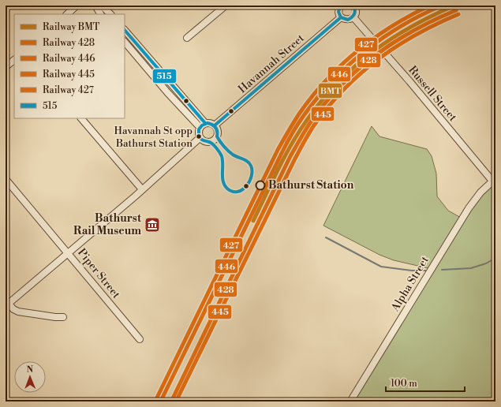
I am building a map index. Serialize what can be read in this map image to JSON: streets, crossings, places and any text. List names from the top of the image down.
{
  "streets": {
    "street": [
      "Havannah Street",
      "Russell Street",
      "Piper Street",
      "Alpha Street"
    ]
  },
  "crossings": [
    ["Russell Street", "Alpha Street"]
  ],
  "places": {
    "other": ["Havannah St opp Bathurst Station", "Bathurst Station"],
    "museum": ["Bathurst Rail Museum"]
  },
  "lines": [
    "rail line BMT",
    "rail line 446",
    "rail line 427",
    "transit line 515",
    "rail line 428",
    "rail line 445"
  ],
  "legend": [
    "Railway BMT",
    "Railway 428",
    "Railway 446",
    "Railway 445",
    "Railway 427",
    "515"
  ],
  "scale_bar": "100 m",
  "north": "top"
}
